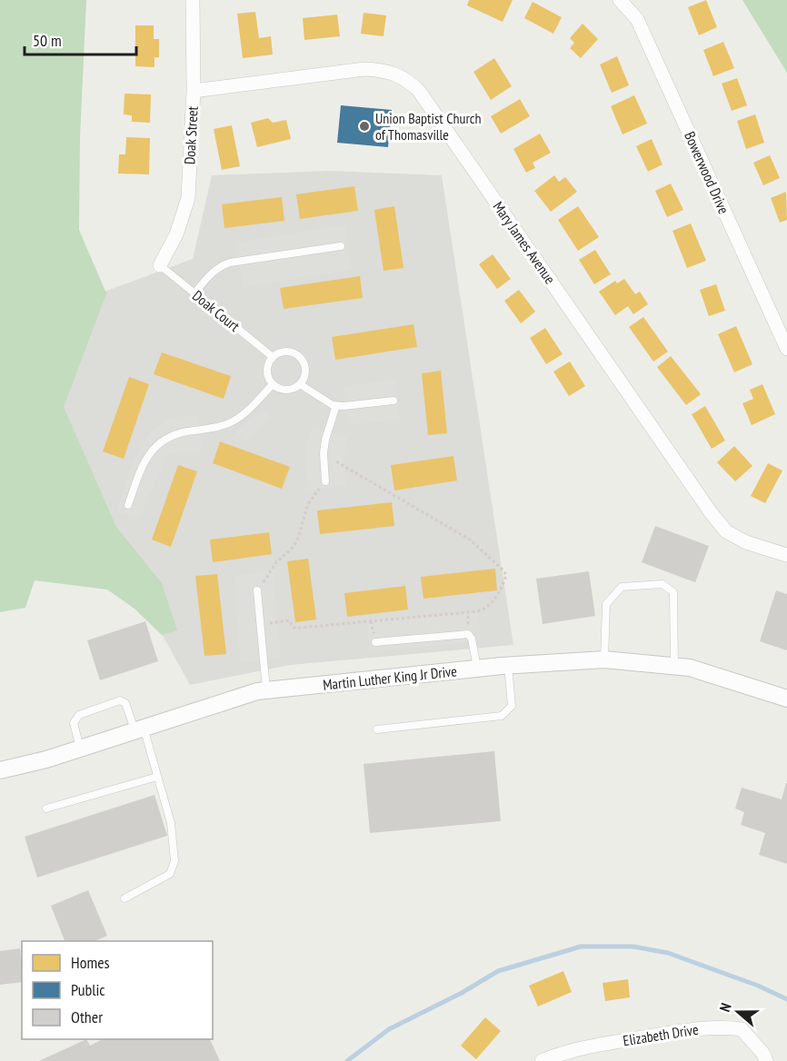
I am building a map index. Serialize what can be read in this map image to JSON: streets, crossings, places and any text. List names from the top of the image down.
{
  "streets": {
    "street": [
      "Doak Street",
      "Bowerwood Drive",
      "Mary James Avenue",
      "Martin Luther King Jr Drive",
      "Elizabeth Drive"
    ],
    "lane": ["Doak Court"]
  },
  "crossings": [
    ["Doak Street", "Mary James Avenue"],
    ["Doak Street", "Doak Court"]
  ],
  "places": ["Union Baptist Church of Thomasville"],
  "legend": ["Homes", "Public", "Other"],
  "scale_bar": "50 m",
  "north": "left"
}
